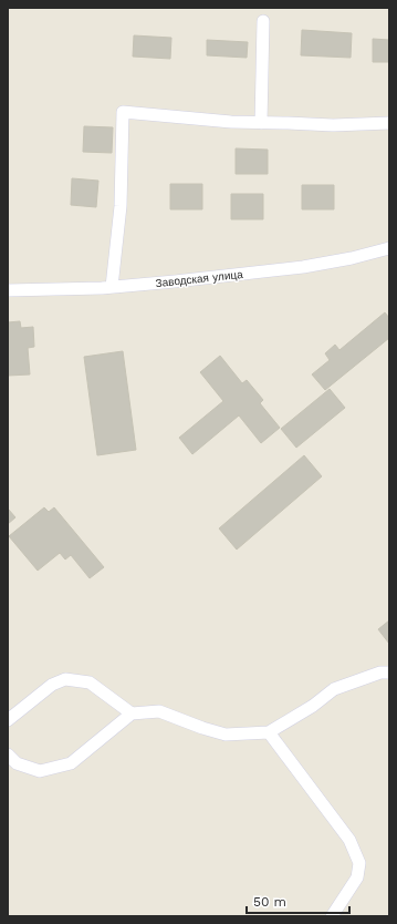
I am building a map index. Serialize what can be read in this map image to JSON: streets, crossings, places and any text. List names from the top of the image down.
{
  "streets": {
    "street": ["Заводская улица"]
  },
  "scale_bar": "50 m"
}
